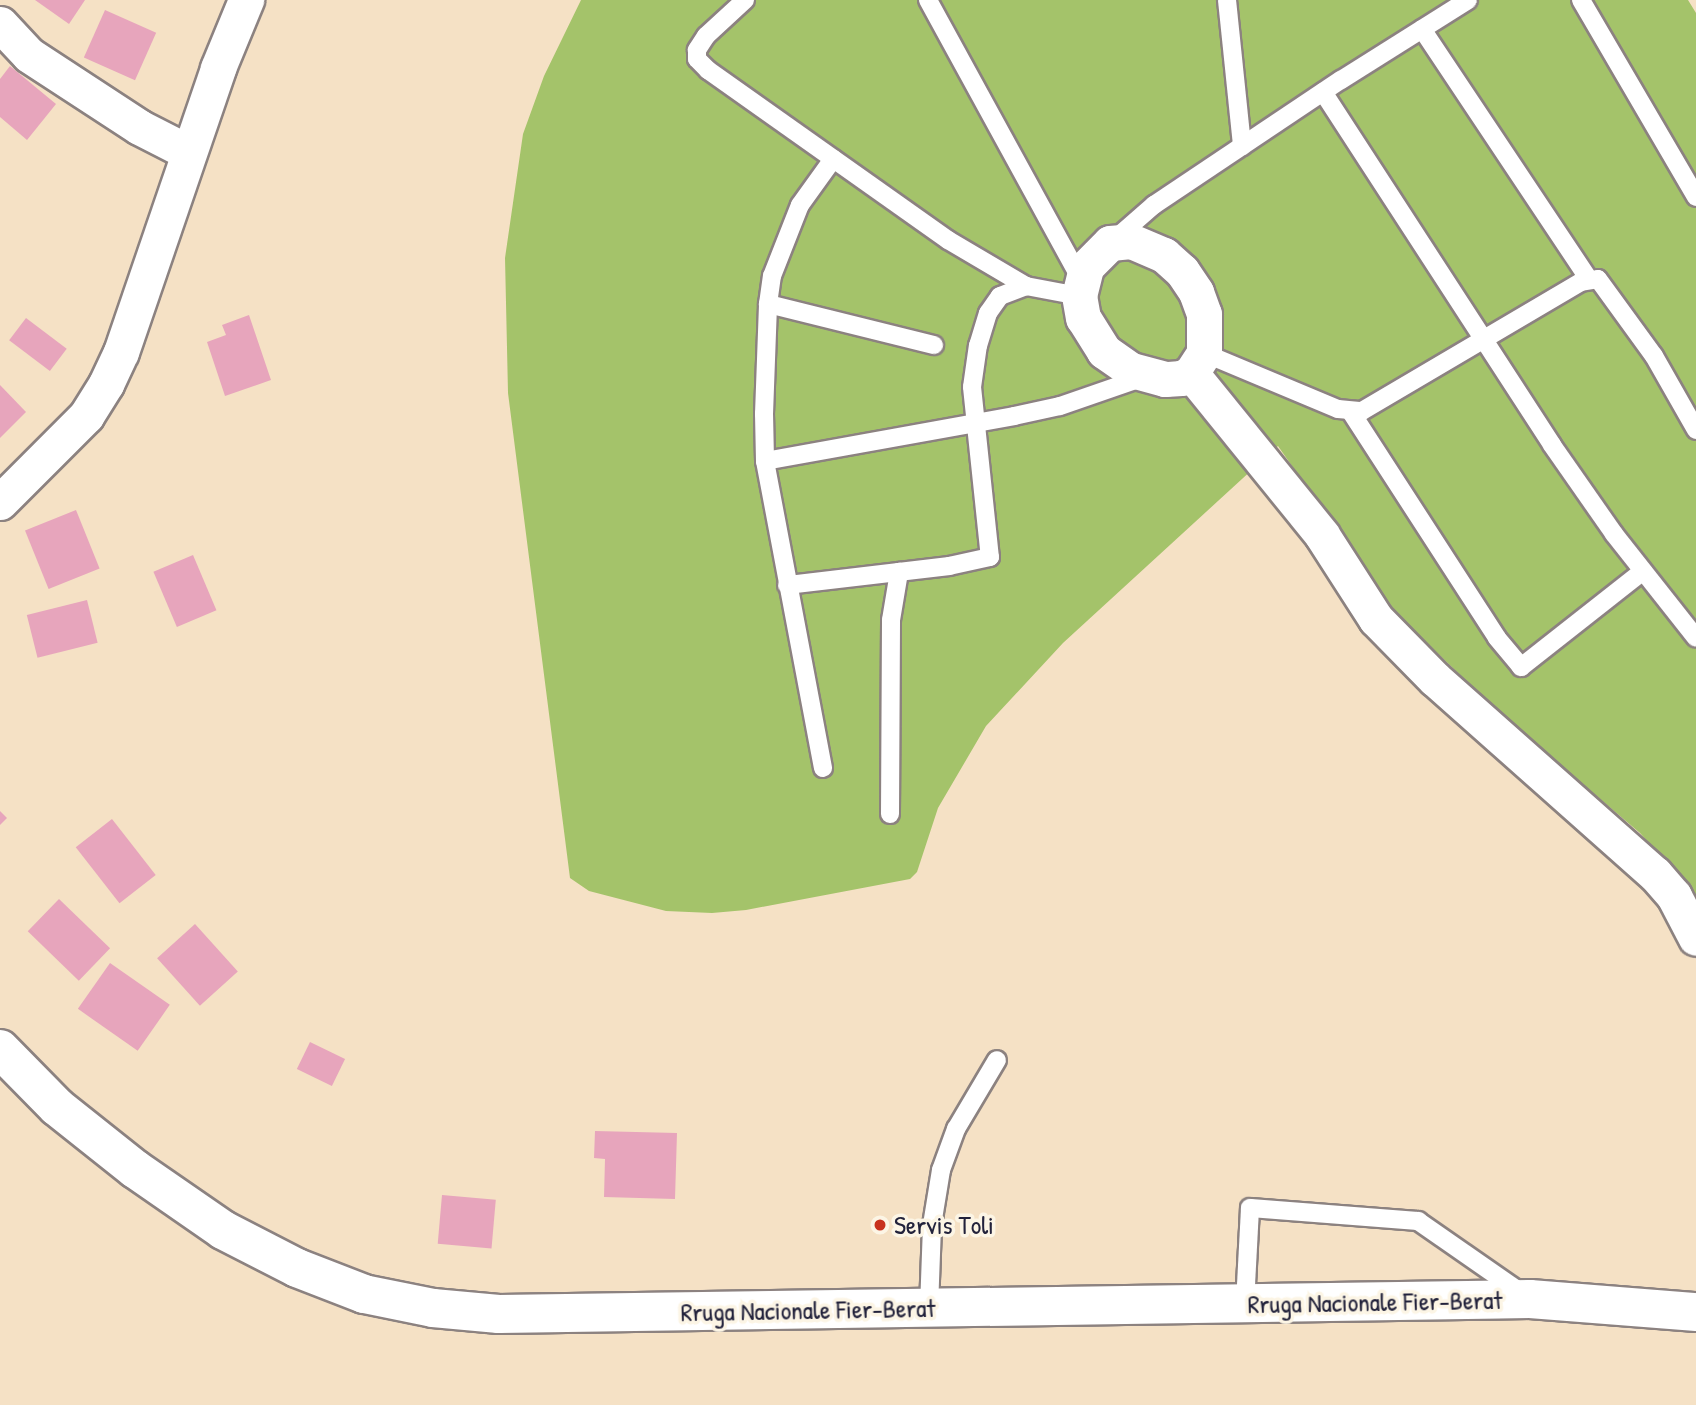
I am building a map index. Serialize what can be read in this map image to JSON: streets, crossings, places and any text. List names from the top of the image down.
{
  "streets": {
    "main road": ["Rruga Nacionale Fier-Berat"]
  },
  "places": ["Servis Toli"]
}
